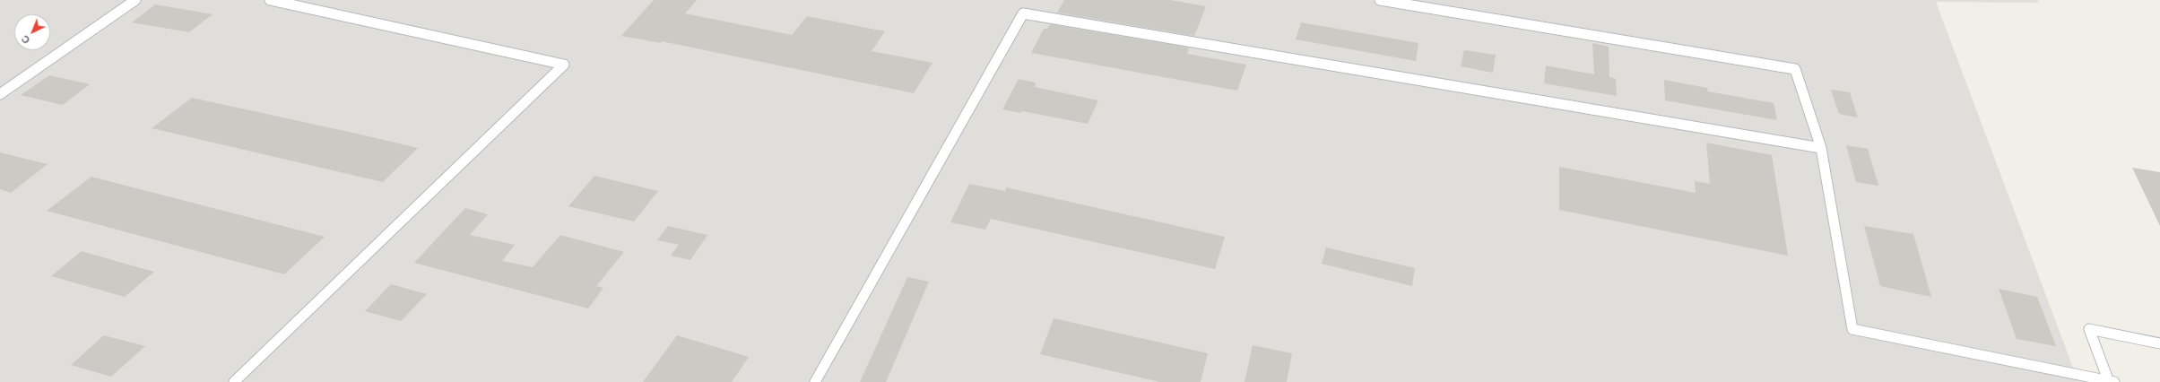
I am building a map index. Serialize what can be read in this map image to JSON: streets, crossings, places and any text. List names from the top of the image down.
{
  "north": "bottom left"
}
